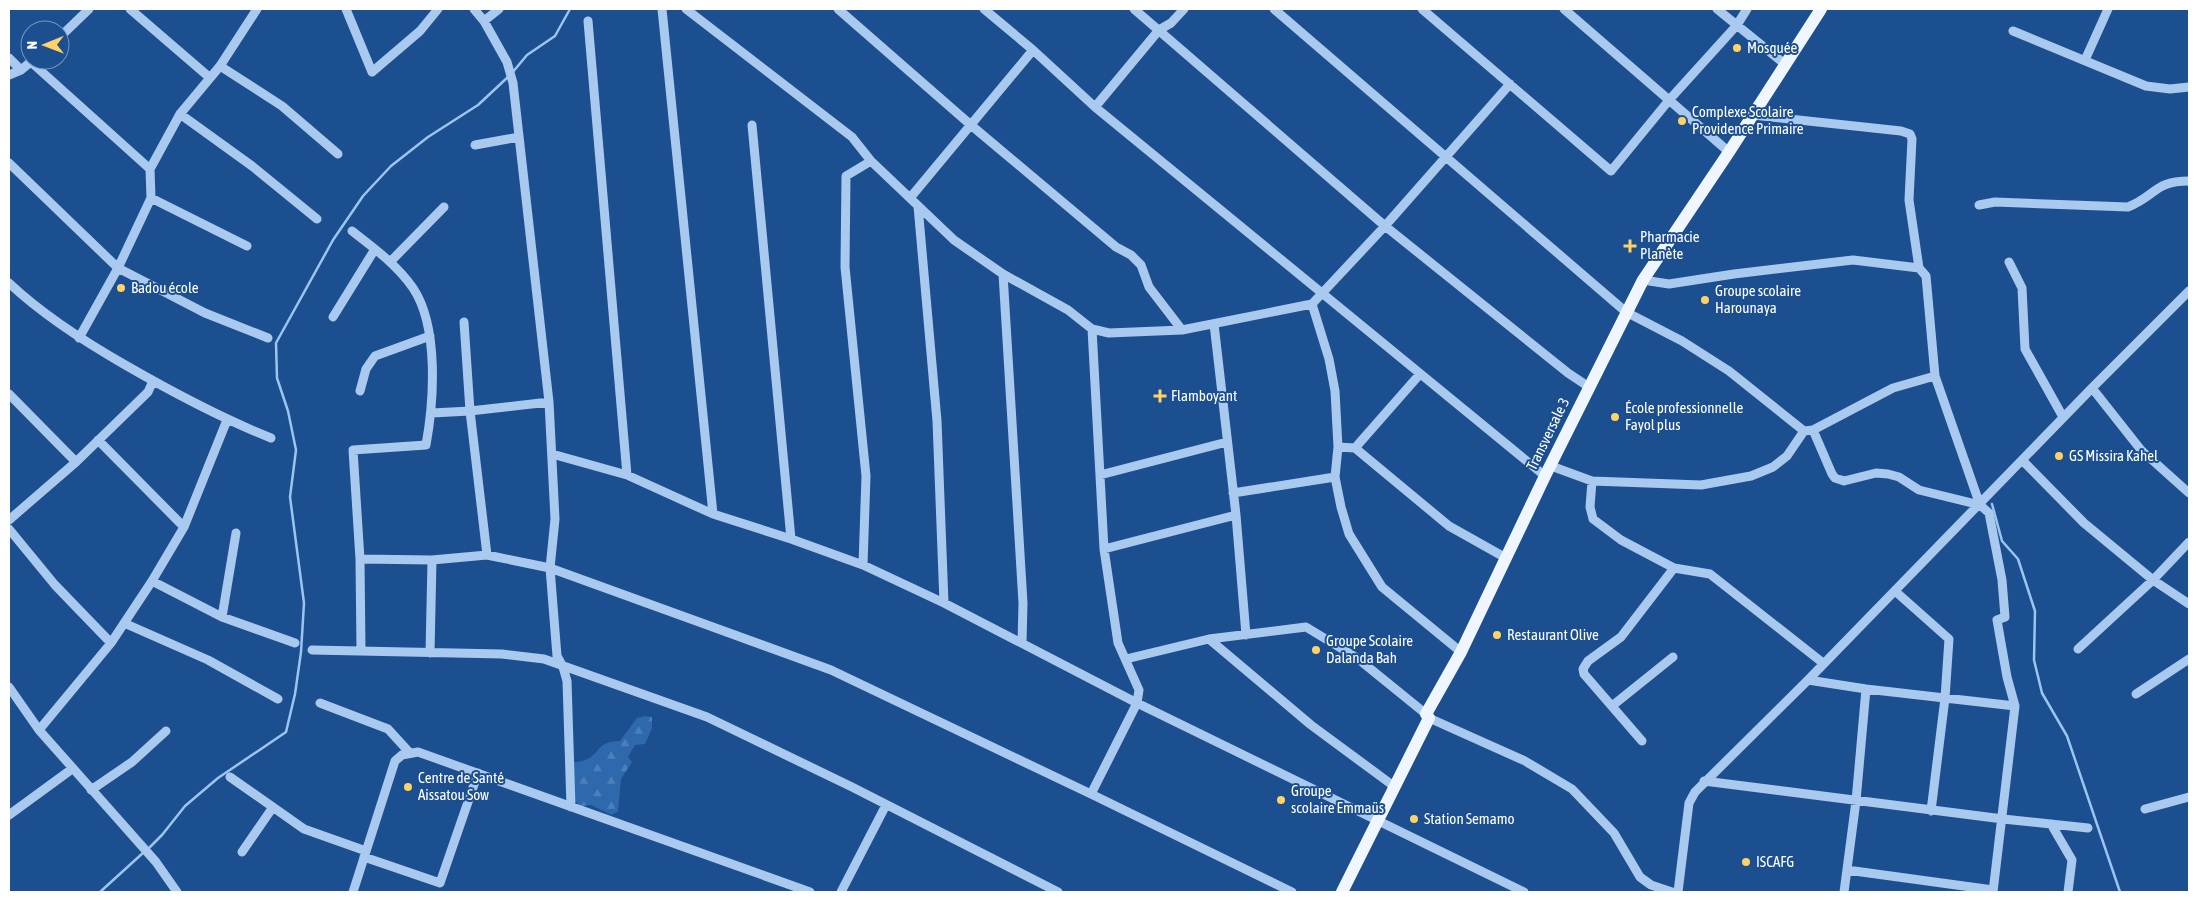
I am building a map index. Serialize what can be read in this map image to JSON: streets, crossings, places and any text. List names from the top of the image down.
{
  "streets": {
    "main road": ["Transversale 3"]
  },
  "places": {
    "other": [
      "Mosquée",
      "Complexe Scolaire Providence Primaire",
      "Badou école",
      "Groupe scolaire Harounaya",
      "École professionnelle Fayol plus",
      "GS Missira Kahel",
      "Restaurant Olive",
      "Groupe Scolaire Dalanda Bah",
      "Centre de Santé Aissatou Sow",
      "Groupe scolaire Emmaüs",
      "Station Semamo",
      "ISCAFG"
    ],
    "health": ["Pharmacie Planète", "Flamboyant"]
  },
  "north": "left"
}
